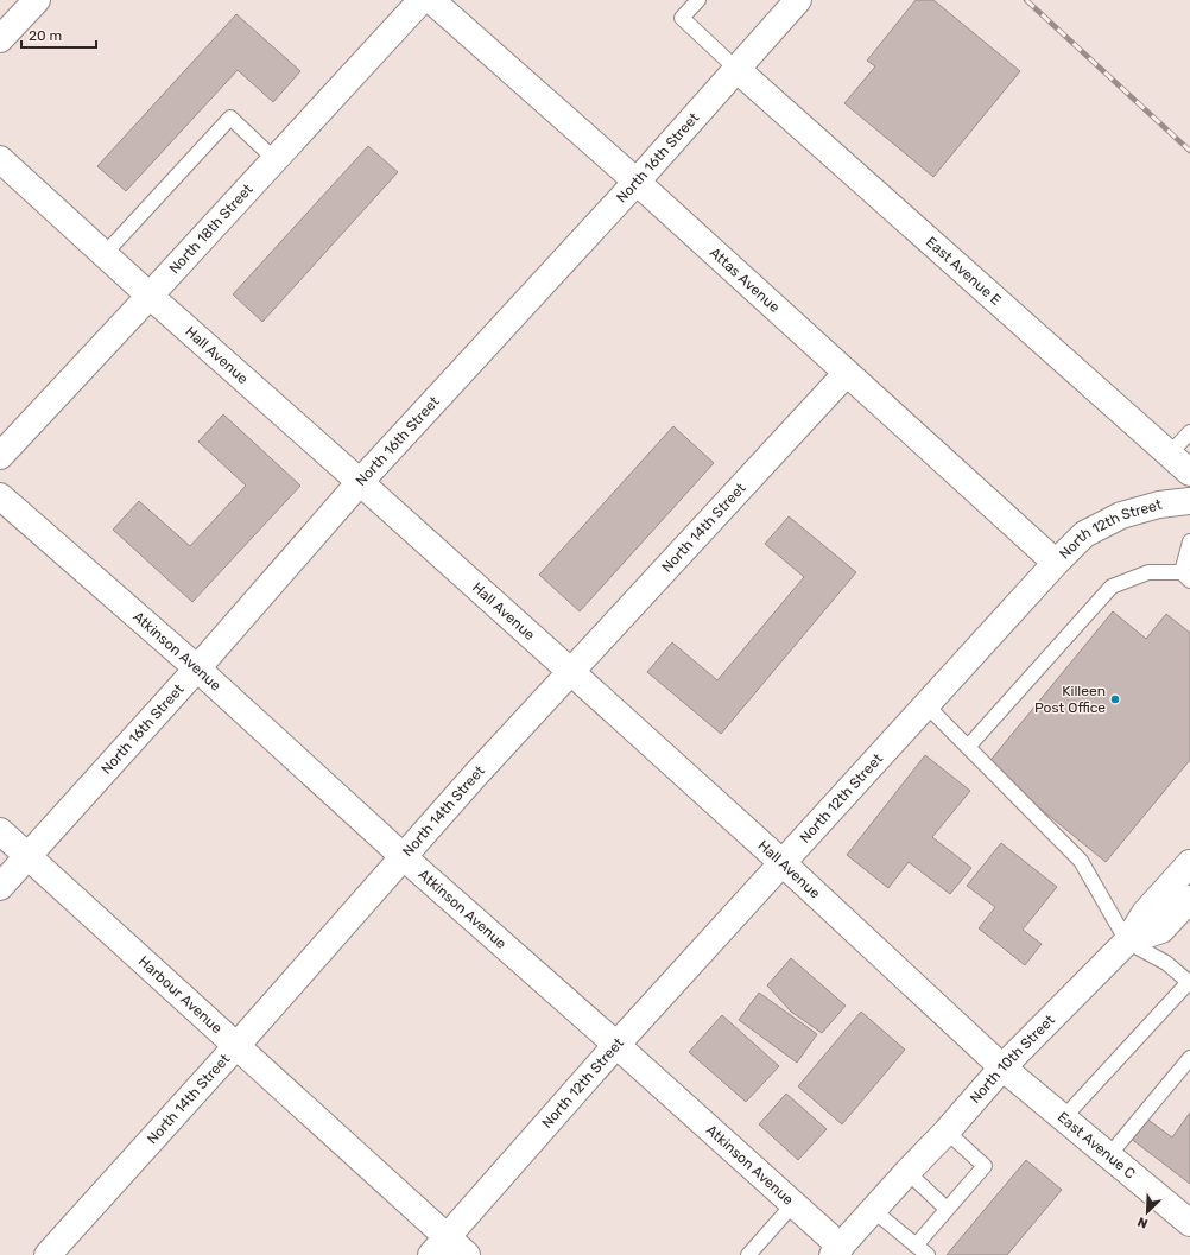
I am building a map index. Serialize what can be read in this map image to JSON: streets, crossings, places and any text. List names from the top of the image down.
{
  "streets": {
    "street": [
      "North 16th Street",
      "North 18th Street",
      "East Avenue E",
      "Attas Avenue",
      "Hall Avenue",
      "North 14th Street",
      "North 12th Street",
      "Atkinson Avenue",
      "Harbour Avenue",
      "North 10th Street",
      "East Avenue C"
    ]
  },
  "crossings": [
    ["North 16th Street", "East Avenue E"],
    ["North 16th Street", "Attas Avenue"],
    ["North 16th Street", "Hall Avenue"],
    ["North 16th Street", "Atkinson Avenue"],
    ["North 16th Street", "Harbour Avenue"],
    ["North 18th Street", "Hall Avenue"],
    ["Attas Avenue", "North 14th Street"],
    ["Attas Avenue", "North 12th Street"],
    ["Hall Avenue", "North 14th Street"],
    ["Hall Avenue", "North 12th Street"],
    ["Hall Avenue", "North 10th Street"],
    ["Hall Avenue", "East Avenue C"],
    ["North 14th Street", "Atkinson Avenue"],
    ["North 14th Street", "Harbour Avenue"],
    ["North 12th Street", "Atkinson Avenue"],
    ["North 12th Street", "Harbour Avenue"],
    ["Atkinson Avenue", "North 10th Street"],
    ["North 10th Street", "East Avenue C"]
  ],
  "places": ["Killeen Post Office"],
  "scale_bar": "20 m",
  "north": "bottom left"
}
